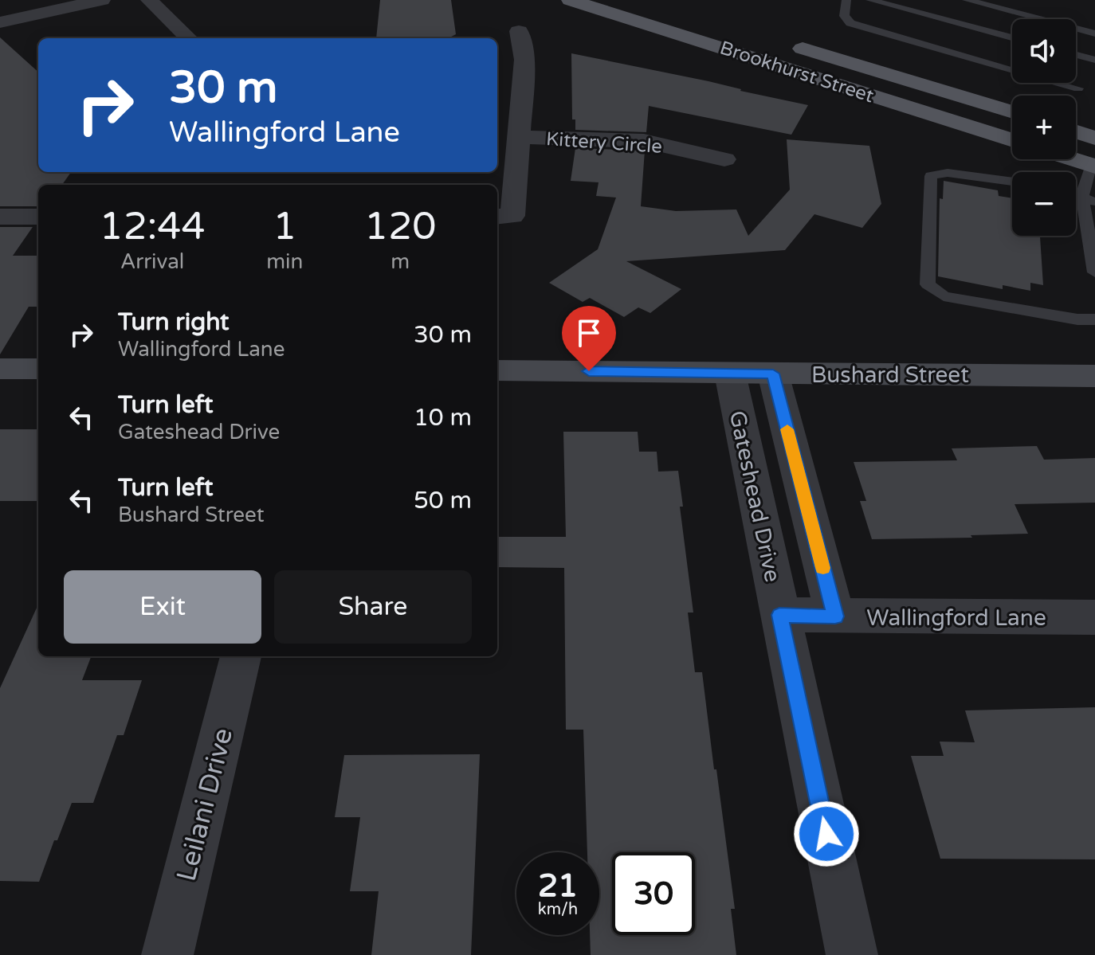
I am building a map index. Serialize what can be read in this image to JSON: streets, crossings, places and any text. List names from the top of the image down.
{
  "streets": {
    "main road": ["Brookhurst Street"],
    "street": [
      "Kittery Circle",
      "Bushard Street",
      "Gateshead Drive",
      "Wallingford Lane",
      "Leilani Drive"
    ]
  },
  "crossings": [
    ["Bushard Street", "Gateshead Drive"],
    ["Gateshead Drive", "Wallingford Lane"]
  ],
  "page": {
    "map_buttons": ["+", "−"],
    "turn": ["30 m", "Wallingford Lane"],
    "eta": [
      "12:44",
      "Arrival",
      "1",
      "min",
      "120",
      "m"
    ],
    "list": [
      {
        "name": "Turn right",
        "note": "Wallingford Lane",
        "value": "30 m"
      },
      {
        "name": "Turn left",
        "note": "Gateshead Drive",
        "value": "10 m"
      },
      {
        "name": "Turn left",
        "note": "Bushard Street",
        "value": "50 m"
      }
    ],
    "buttons": ["Exit", "Share"],
    "speed": "21 km/h",
    "limit": "30"
  }
}
